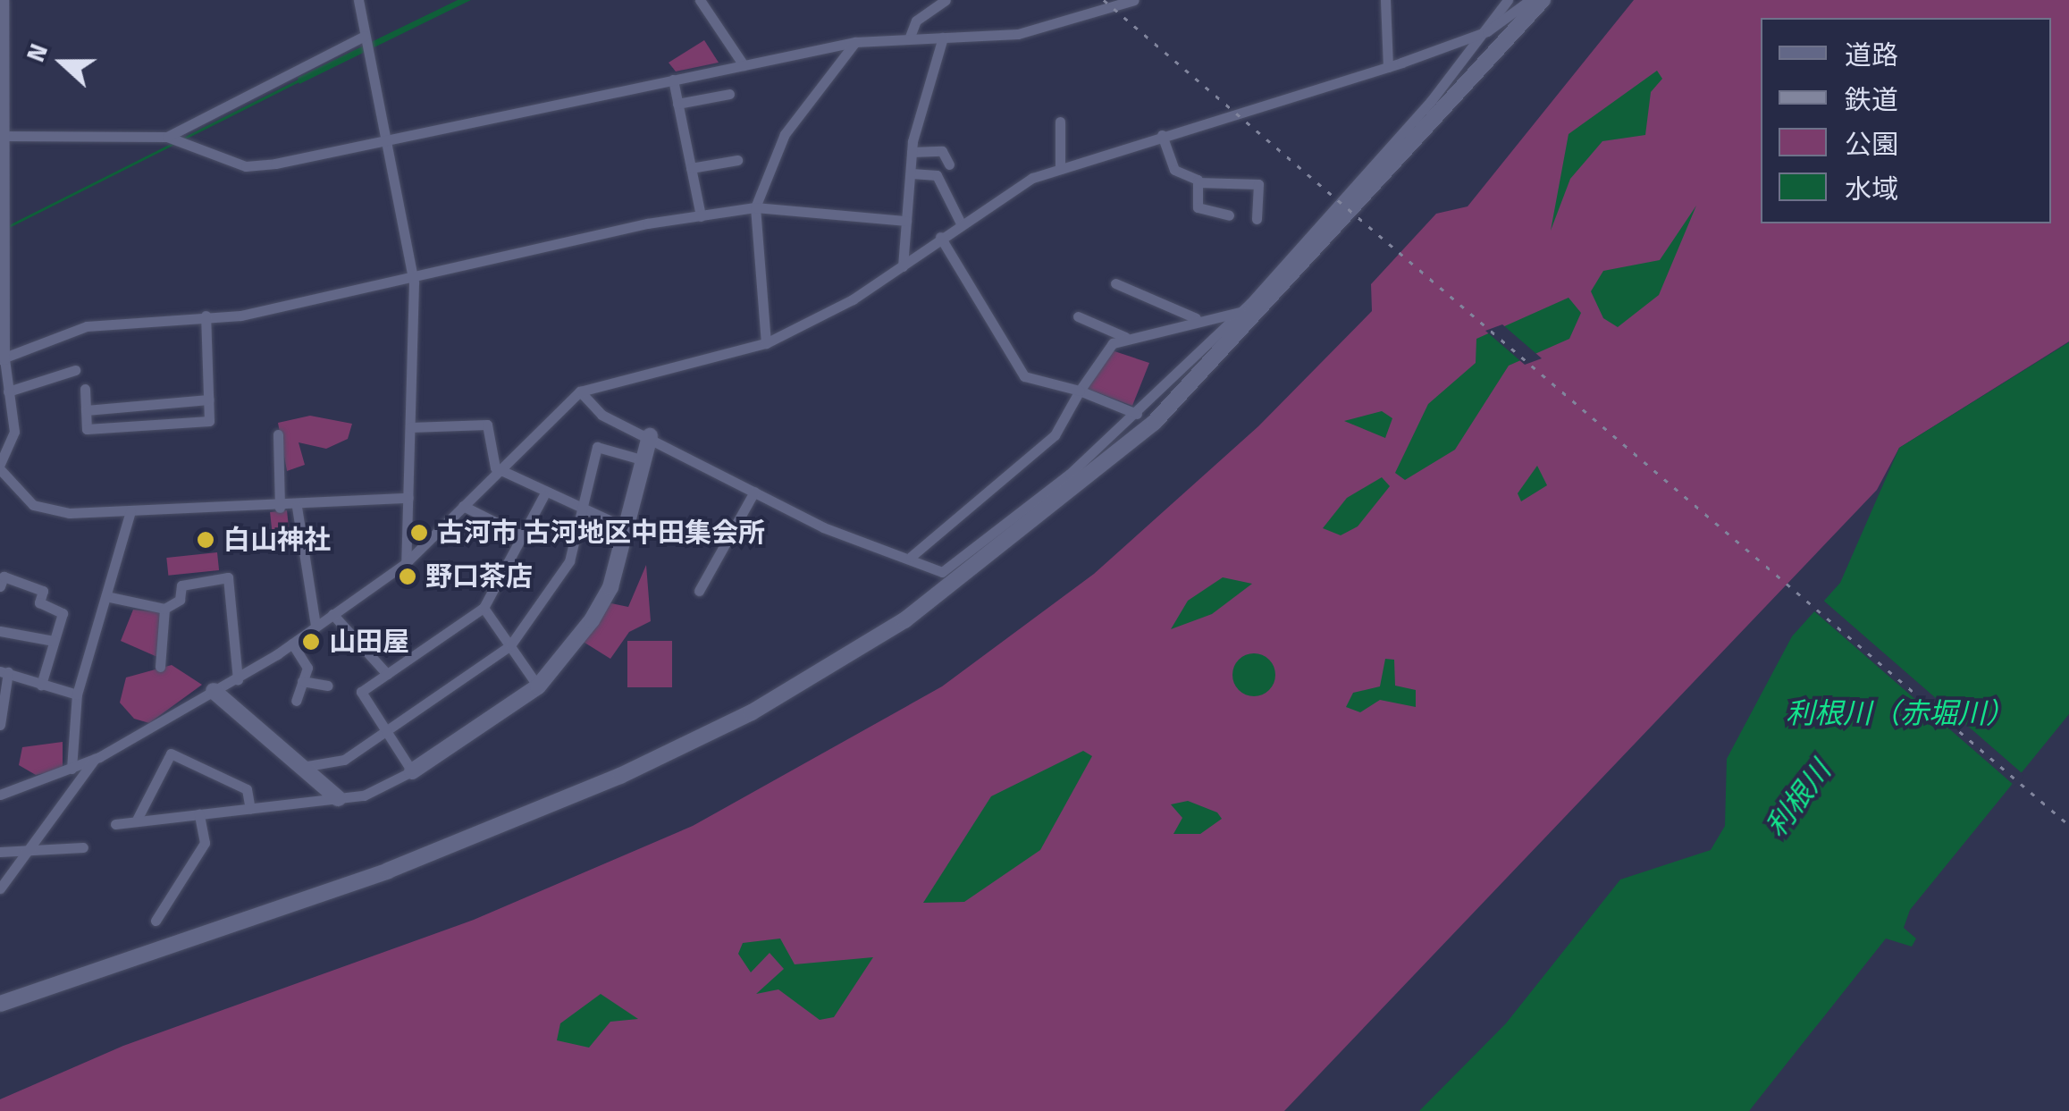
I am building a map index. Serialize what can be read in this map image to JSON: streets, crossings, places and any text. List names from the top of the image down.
{
  "water": ["利根川（赤堀川）", "利根川"],
  "places": [
    "古河市 古河地区中田集会所",
    "白山神社",
    "野口茶店",
    "山田屋"
  ],
  "legend": [
    "道路",
    "鉄道",
    "公園",
    "水域"
  ],
  "north": "left"
}
